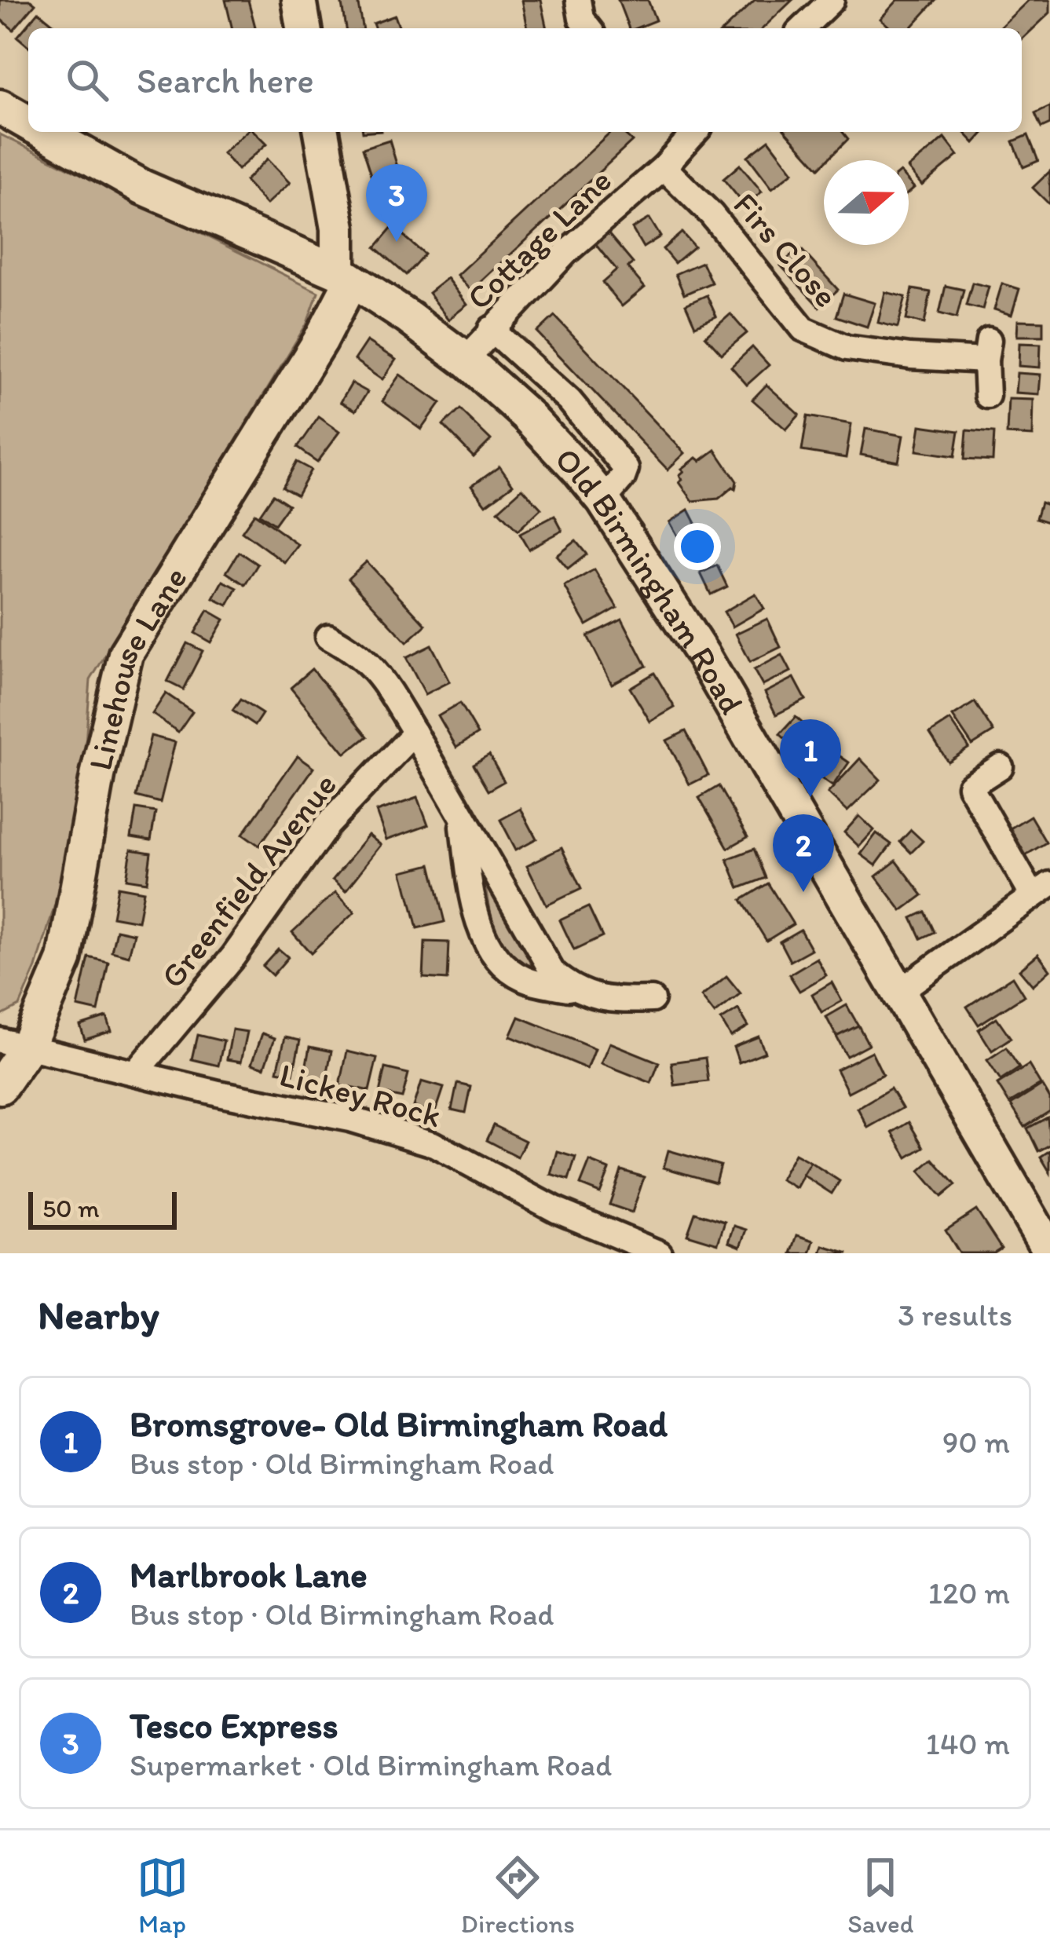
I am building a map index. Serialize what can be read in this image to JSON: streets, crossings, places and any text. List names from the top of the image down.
{
  "streets": {
    "main road": ["Old Birmingham Road", "Linehouse Lane"],
    "street": [
      "Cottage Lane",
      "Firs Close",
      "Greenfield Avenue",
      "Lickey Rock"
    ]
  },
  "crossings": [
    ["Cottage Lane", "Firs Close"],
    ["Cottage Lane", "Old Birmingham Road"],
    ["Old Birmingham Road", "Linehouse Lane"],
    ["Linehouse Lane", "Lickey Rock"],
    ["Greenfield Avenue", "Lickey Rock"]
  ],
  "scale_bar": "50 m",
  "north": "right",
  "page": {
    "search": "Search here",
    "pins": ["3", "1", "2"],
    "scale": "50 m",
    "heading": ["Nearby", "3 results"],
    "list": [
      {
        "mark": "1",
        "name": "Bromsgrove- Old Birmingham Road",
        "note": "Bus stop · Old Birmingham Road",
        "value": "90 m"
      },
      {
        "mark": "2",
        "name": "Marlbrook Lane",
        "note": "Bus stop · Old Birmingham Road",
        "value": "120 m"
      },
      {
        "mark": "3",
        "name": "Tesco Express",
        "note": "Supermarket · Old Birmingham Road",
        "value": "140 m"
      }
    ],
    "nav": ["Map", "Directions", "Saved"]
  }
}
